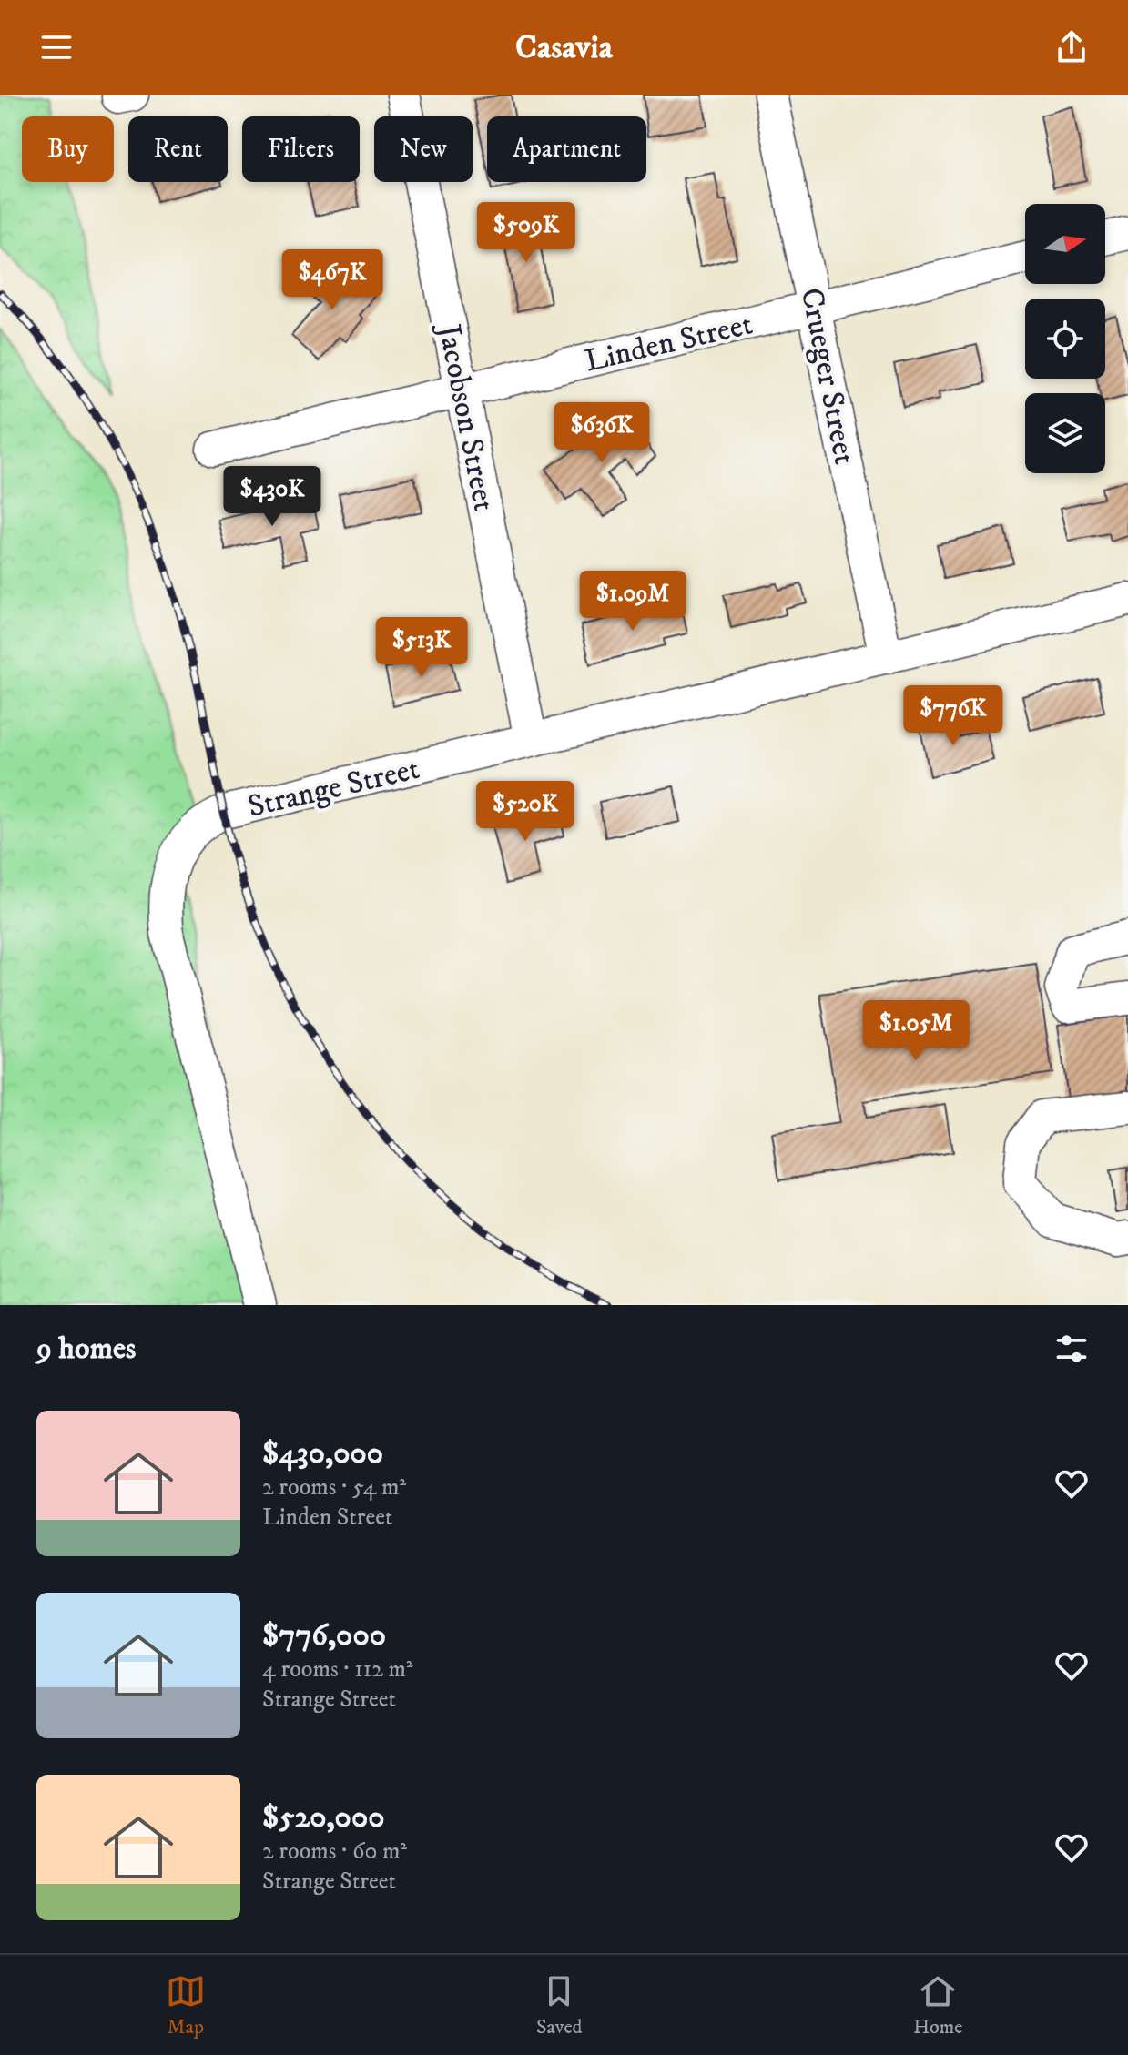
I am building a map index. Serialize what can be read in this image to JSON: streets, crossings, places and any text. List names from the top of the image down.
{
  "streets": {
    "street": [
      "Linden Street",
      "Crueger Street",
      "Jacobson Street",
      "Strange Street"
    ]
  },
  "crossings": [
    ["Linden Street", "Crueger Street"],
    ["Linden Street", "Jacobson Street"],
    ["Crueger Street", "Strange Street"],
    ["Jacobson Street", "Strange Street"]
  ],
  "north": "right",
  "page": {
    "header": "Casavia",
    "chip": [
      "Buy",
      "Rent",
      "Filters",
      "New",
      "Apartment"
    ],
    "price": [
      "$509K",
      "$467K",
      "$636K",
      "$430K",
      "$1.09M",
      "$513K",
      "$776K",
      "$520K",
      "$1.05M"
    ],
    "heading": "9 homes",
    "list": [
      {
        "name": "$430,000",
        "note": "2 rooms · 54 m² · Linden Street"
      },
      {
        "name": "$776,000",
        "note": "4 rooms · 112 m² · Strange Street"
      },
      {
        "name": "$520,000",
        "note": "2 rooms · 60 m² · Strange Street"
      }
    ],
    "tabs": ["Map", "Saved", "Home"]
  }
}
